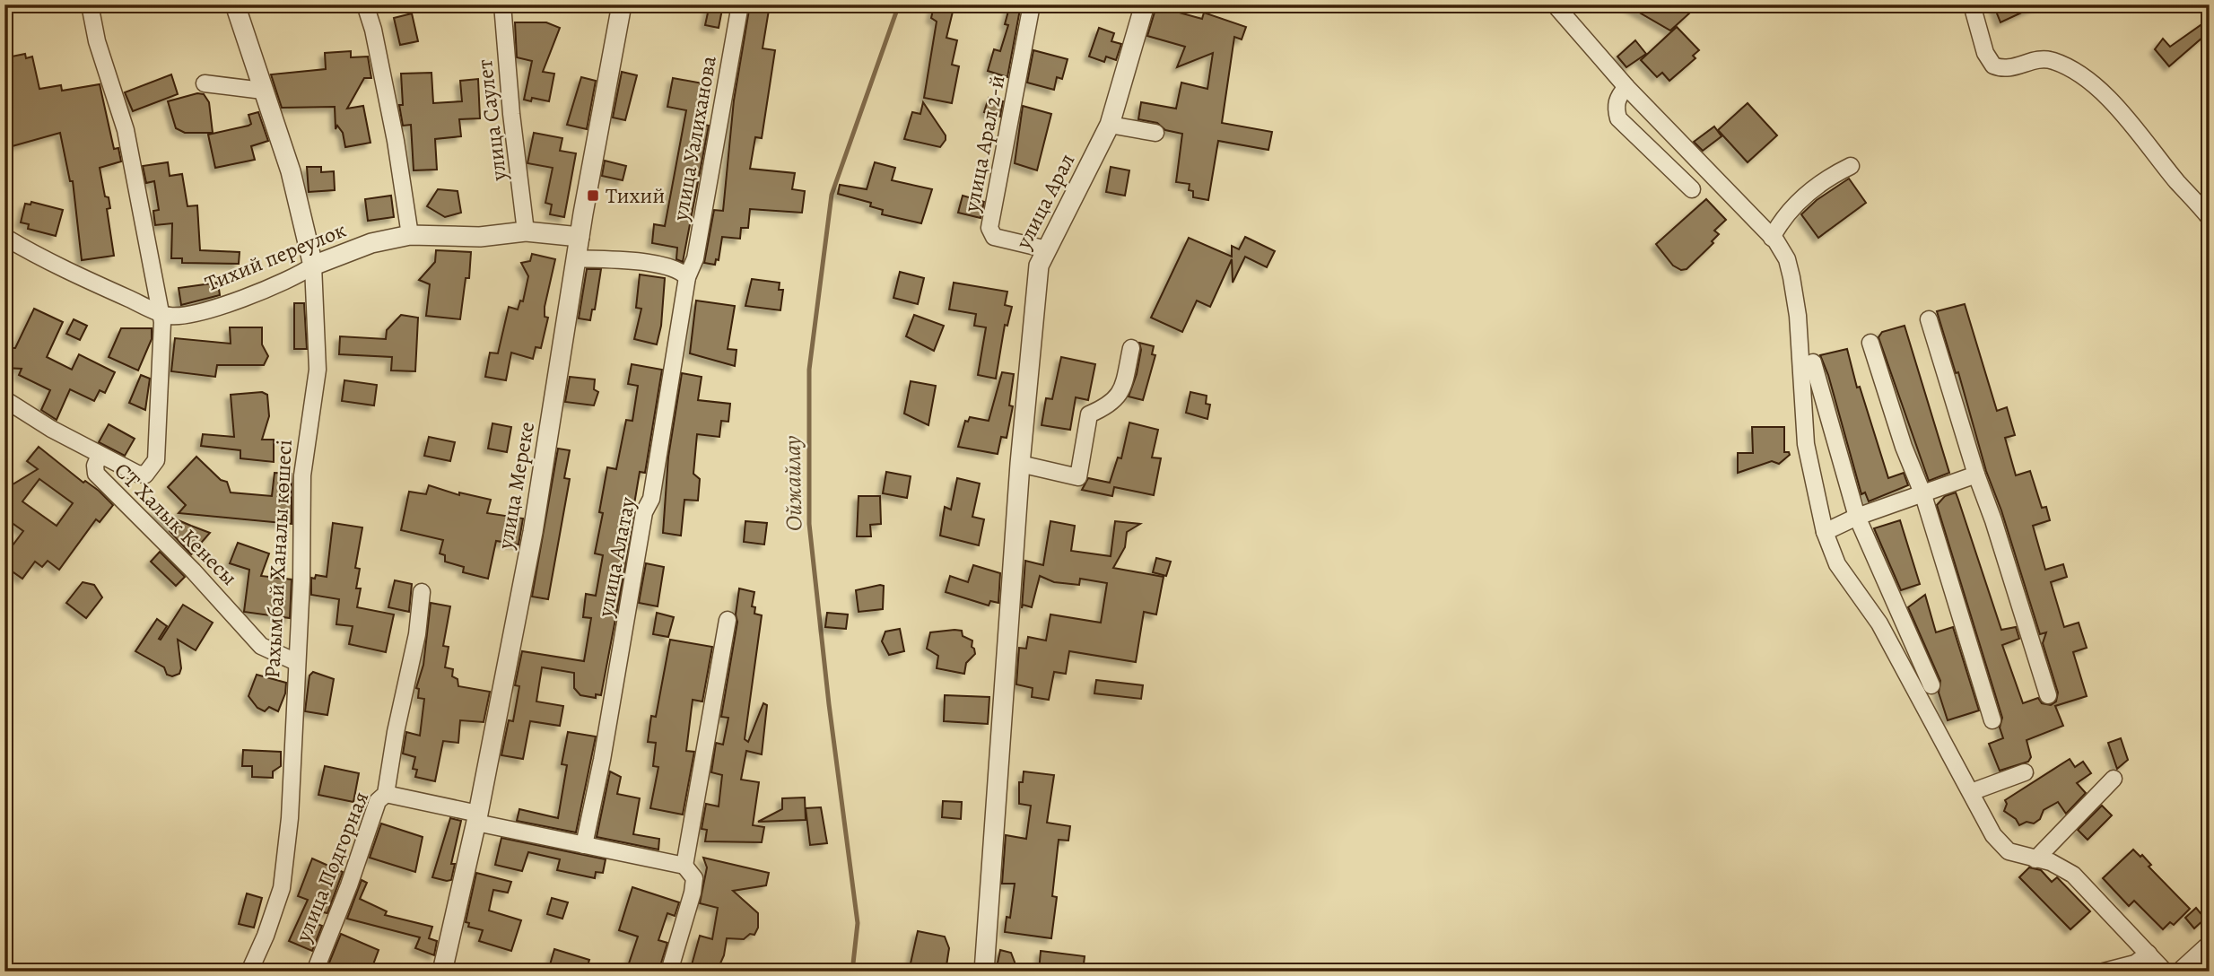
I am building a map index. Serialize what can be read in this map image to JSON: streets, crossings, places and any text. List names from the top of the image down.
{
  "streets": {
    "street": [
      "улица Саулет",
      "улица Уалиханова",
      "улица Арал 2-й",
      "улица Арал",
      "Тихий переулок",
      "улица Мереке",
      "СТ Халык Кенесы",
      "улица Алатау",
      "Рахымбай Ханалы көшесі",
      "улица Подгорная"
    ]
  },
  "crossings": [
    ["улица Саулет", "Тихий переулок"],
    ["улица Уалиханова", "улица Алатау"],
    ["улица Арал 2-й", "улица Арал"],
    ["Тихий переулок", "улица Мереке"],
    ["Тихий переулок", "Рахымбай Ханалы көшесі"],
    ["СТ Халык Кенесы", "Рахымбай Ханалы көшесі"]
  ],
  "water": ["Ойжайлау"],
  "places": {
    "transit": ["Тихий"]
  }
}
